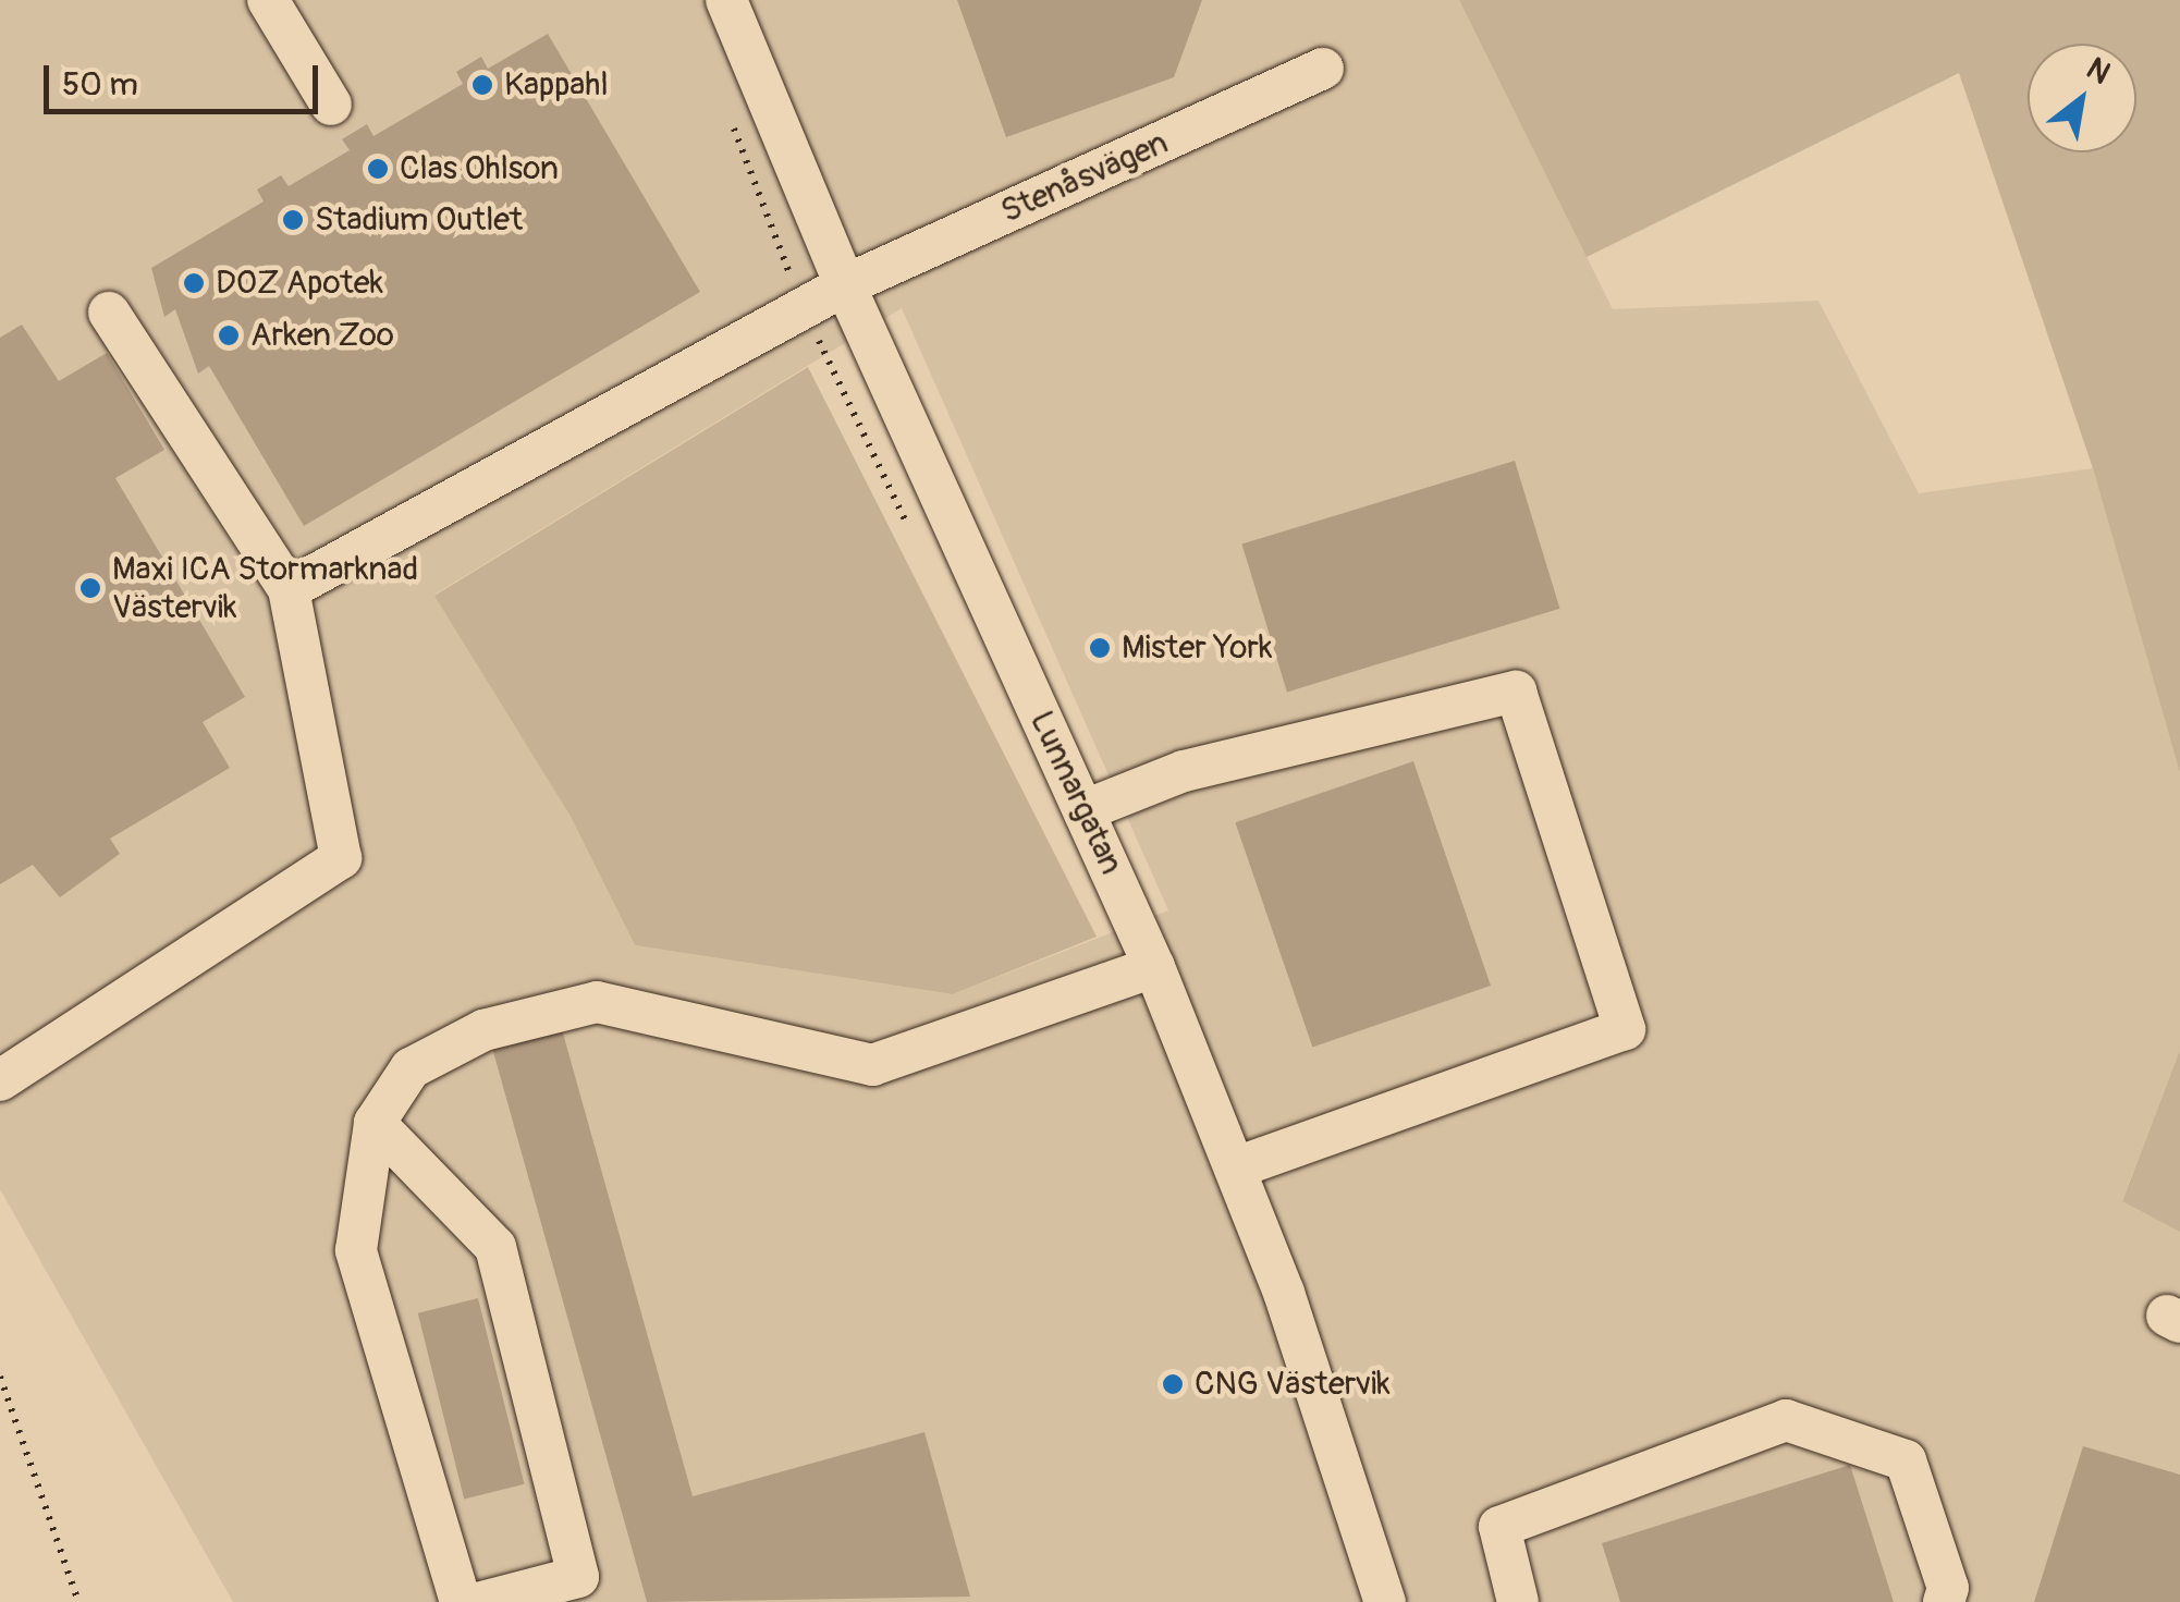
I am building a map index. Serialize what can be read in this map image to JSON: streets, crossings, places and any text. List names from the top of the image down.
{
  "streets": {
    "street": ["Stenåsvägen", "Lunnargatan"]
  },
  "crossings": [
    ["Stenåsvägen", "Lunnargatan"]
  ],
  "places": [
    "Kappahl",
    "Clas Ohlson",
    "Stadium Outlet",
    "DOZ Apotek",
    "Arken Zoo",
    "Maxi ICA Stormarknad Västervik",
    "Mister York",
    "CNG Västervik"
  ],
  "scale_bar": "50 m",
  "north": "top right"
}
